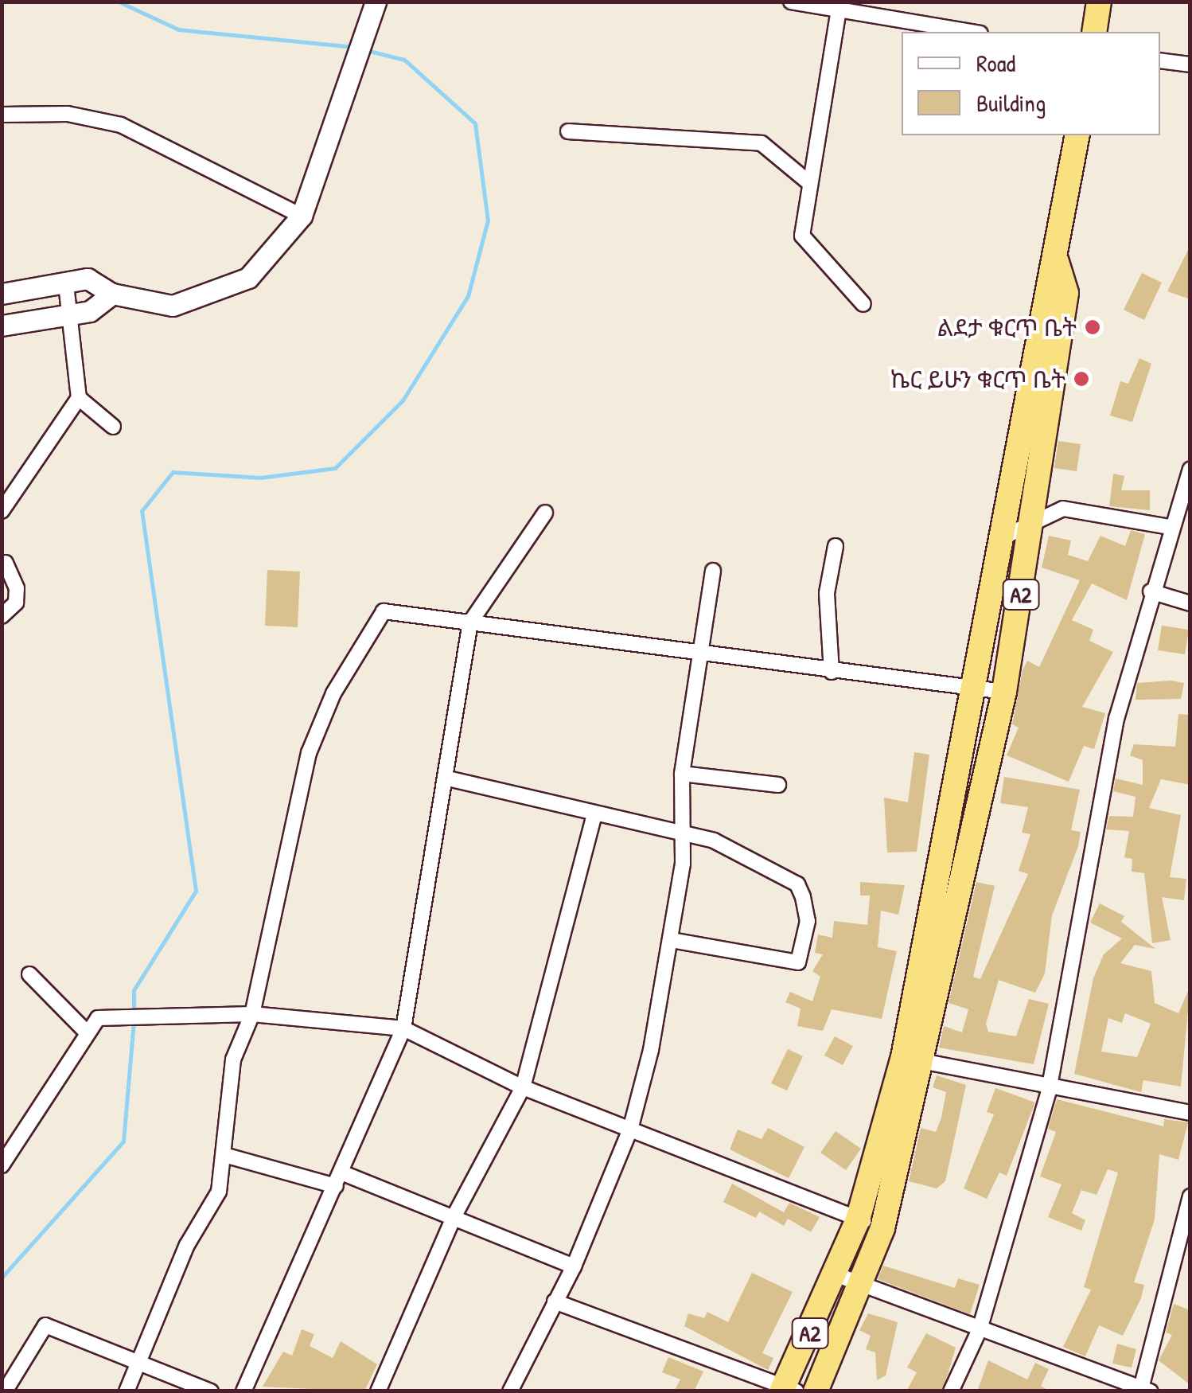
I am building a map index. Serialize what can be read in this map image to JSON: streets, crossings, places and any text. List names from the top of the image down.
{
  "streets": {
    "highway": ["A2"]
  },
  "places": ["ልደታ ቁርጥ ቤት", "ኬር ይሁን ቁርጥ ቤት"],
  "legend": ["Road", "Building"]
}
